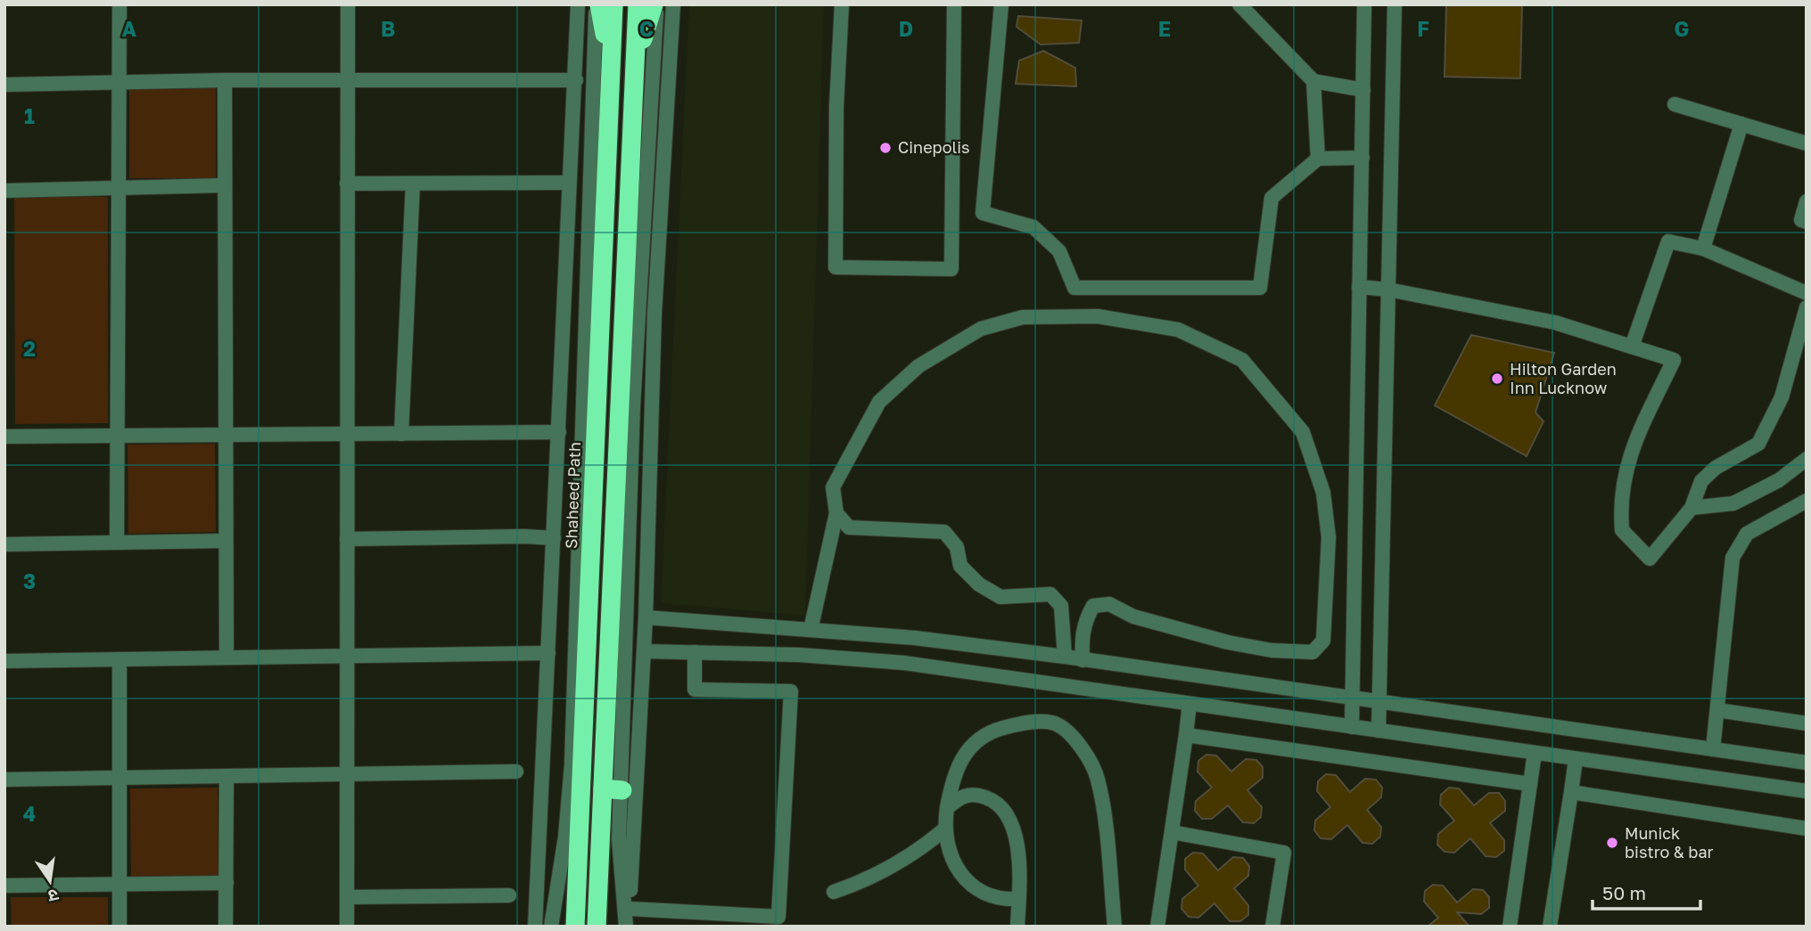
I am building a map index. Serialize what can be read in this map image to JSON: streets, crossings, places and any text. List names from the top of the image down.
{
  "streets": {
    "highway": ["Shaheed Path"]
  },
  "places": ["Cinepolis", "Hilton Garden Inn Lucknow", "Munick bistro & bar"],
  "scale_bar": "50 m",
  "north": "bottom",
  "grid": {
    "columns": [
      "A",
      "B",
      "C",
      "D",
      "E",
      "F",
      "G"
    ],
    "rows": [
      "1",
      "2",
      "3",
      "4"
    ]
  }
}
